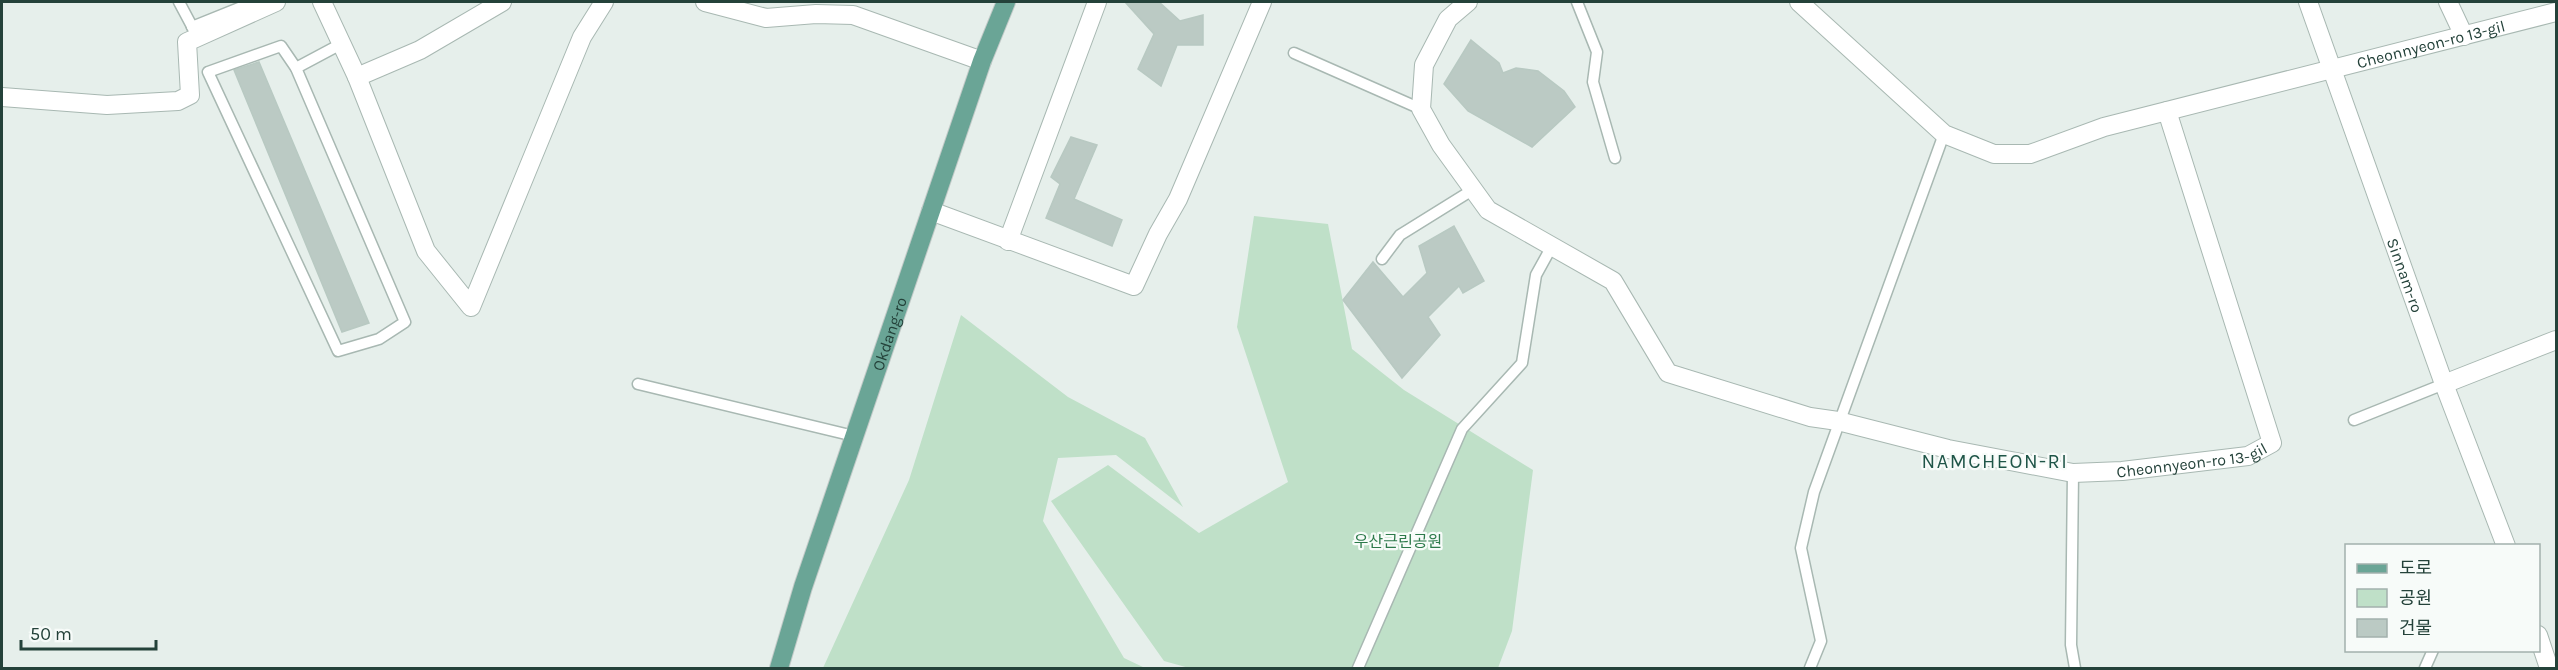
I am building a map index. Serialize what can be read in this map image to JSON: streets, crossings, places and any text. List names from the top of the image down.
{
  "streets": {
    "main road": ["Okdang-ro"],
    "street": ["Cheonnyeon-ro 13-gil", "Sinnam-ro"]
  },
  "crossings": [
    ["Cheonnyeon-ro 13-gil", "Sinnam-ro"]
  ],
  "districts": ["NAMCHEON-RI"],
  "parks": ["우산근린공원"],
  "legend": ["도로", "공원", "건물"],
  "scale_bar": "50 m"
}
